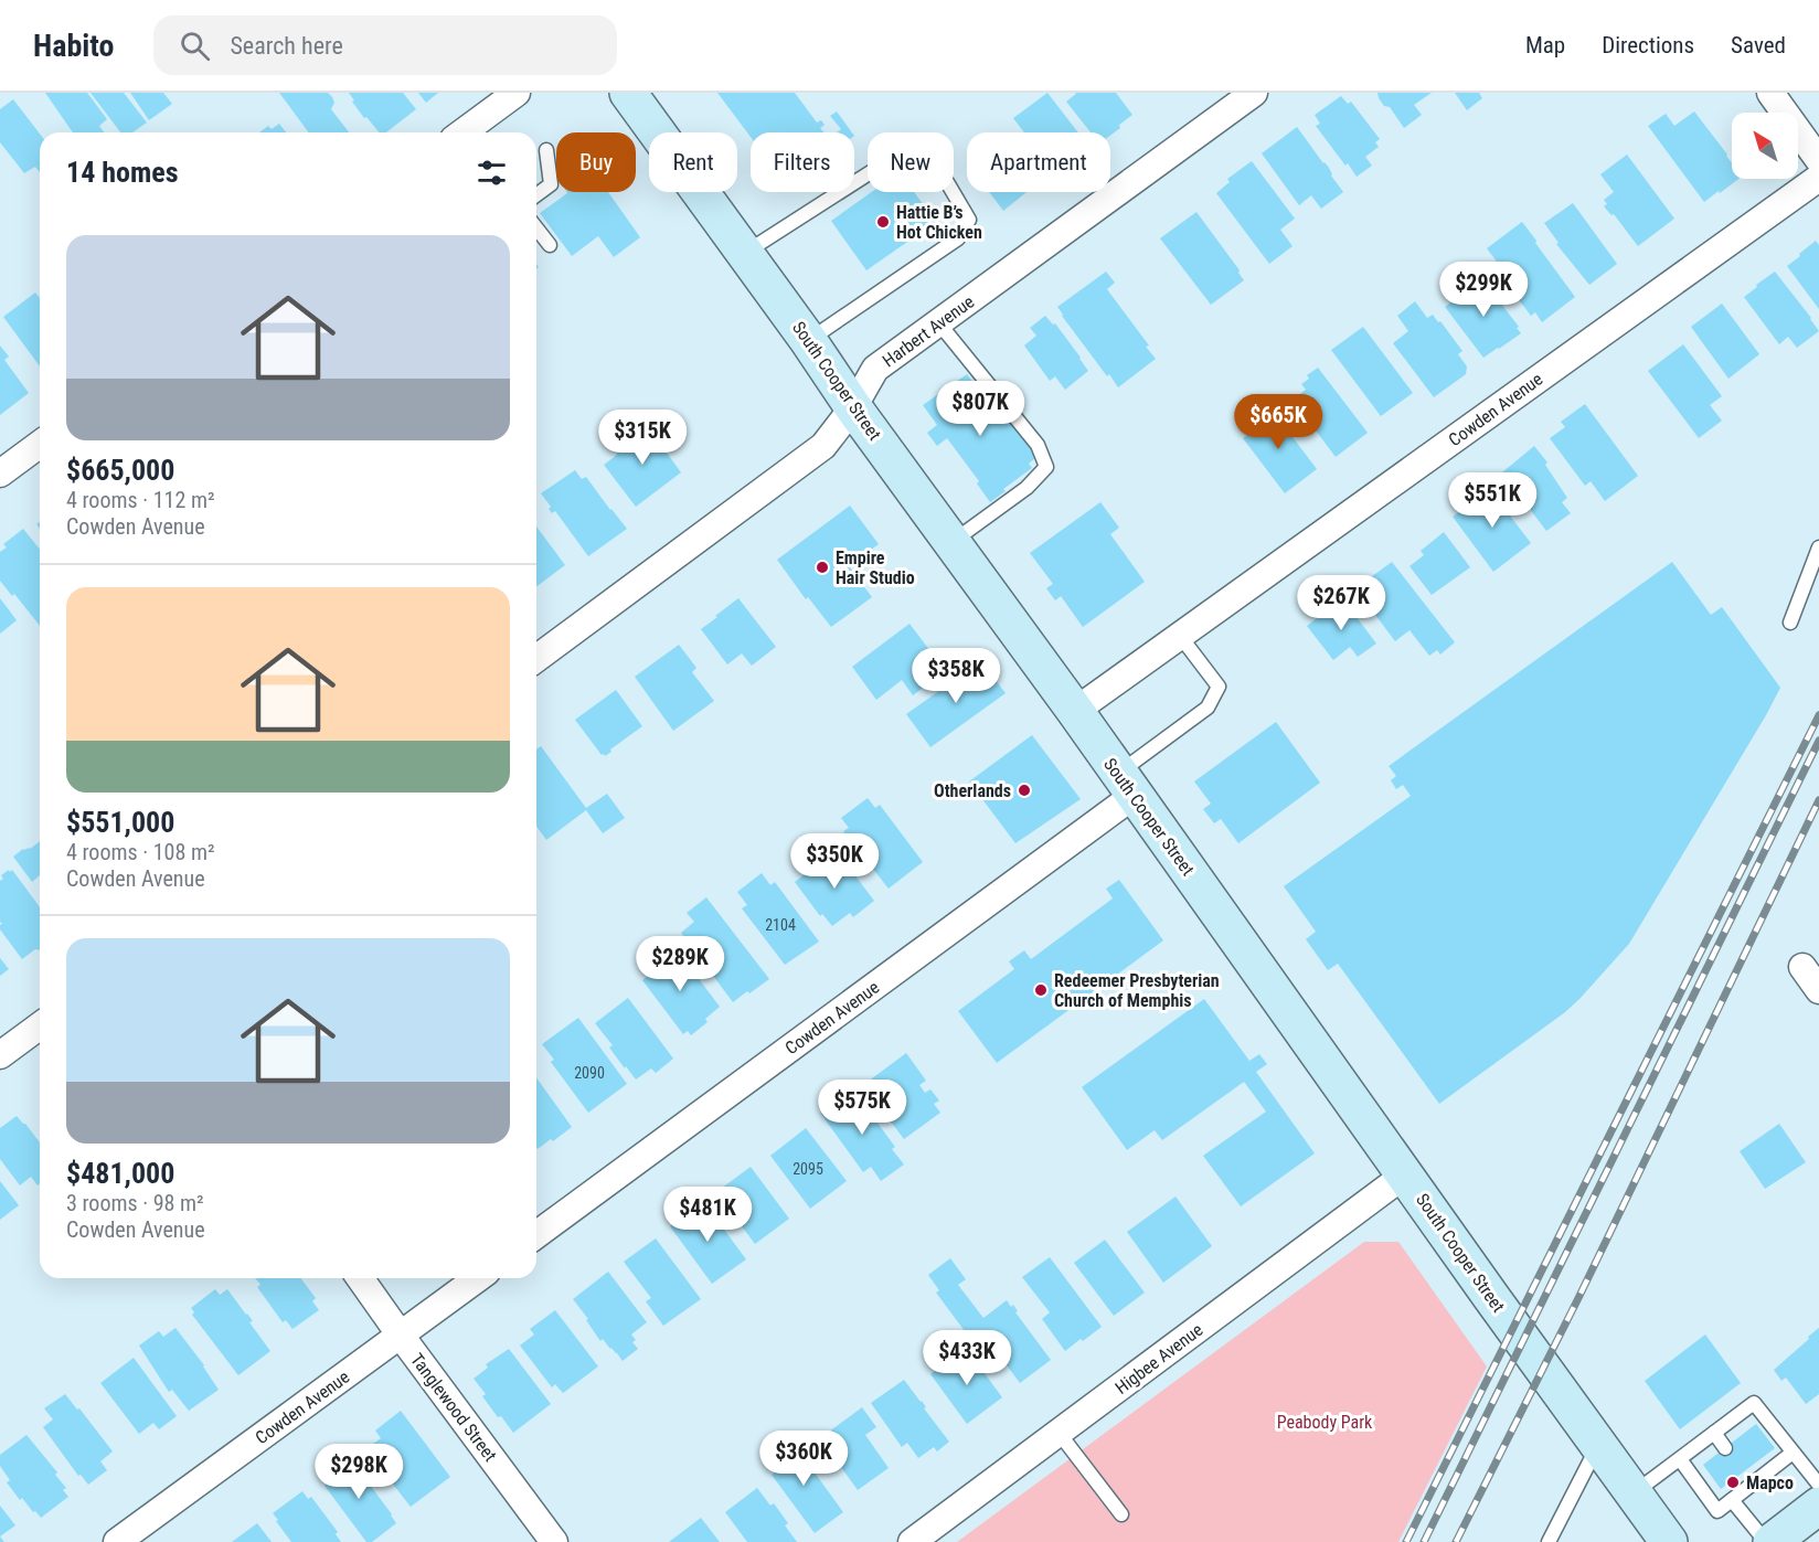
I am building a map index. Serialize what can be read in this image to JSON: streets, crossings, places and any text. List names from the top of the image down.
{
  "streets": {
    "main road": ["South Cooper Street"],
    "street": [
      "Harbert Avenue",
      "Cowden Avenue",
      "Higbee Avenue",
      "Tanglewood Street"
    ]
  },
  "crossings": [
    ["Harbert Avenue", "South Cooper Street"],
    ["South Cooper Street", "Cowden Avenue"],
    ["South Cooper Street", "Higbee Avenue"],
    ["Cowden Avenue", "Tanglewood Street"]
  ],
  "parks": ["Peabody Park"],
  "places": [
    "Hattie B’s Hot Chicken",
    "Empire Hair Studio",
    "Otherlands",
    "Redeemer Presbyterian Church of Memphis",
    "Mapco"
  ],
  "house_numbers": ["2104", "2090", "2095"],
  "north": "top left",
  "page": {
    "header": "Habito",
    "search": "Search here",
    "nav": ["Map", "Directions", "Saved"],
    "chip": [
      "Buy",
      "Rent",
      "Filters",
      "New",
      "Apartment"
    ],
    "heading": "14 homes",
    "list": [
      {
        "name": "$665,000",
        "note": "4 rooms · 112 m² · Cowden Avenue"
      },
      {
        "name": "$551,000",
        "note": "4 rooms · 108 m² · Cowden Avenue"
      },
      {
        "name": "$481,000",
        "note": "3 rooms · 98 m² · Cowden Avenue"
      }
    ],
    "price": [
      "$299K",
      "$807K",
      "$665K",
      "$315K",
      "$551K",
      "$267K",
      "$358K",
      "$350K",
      "$289K",
      "$575K",
      "$481K",
      "$433K",
      "$360K",
      "$298K"
    ]
  }
}
